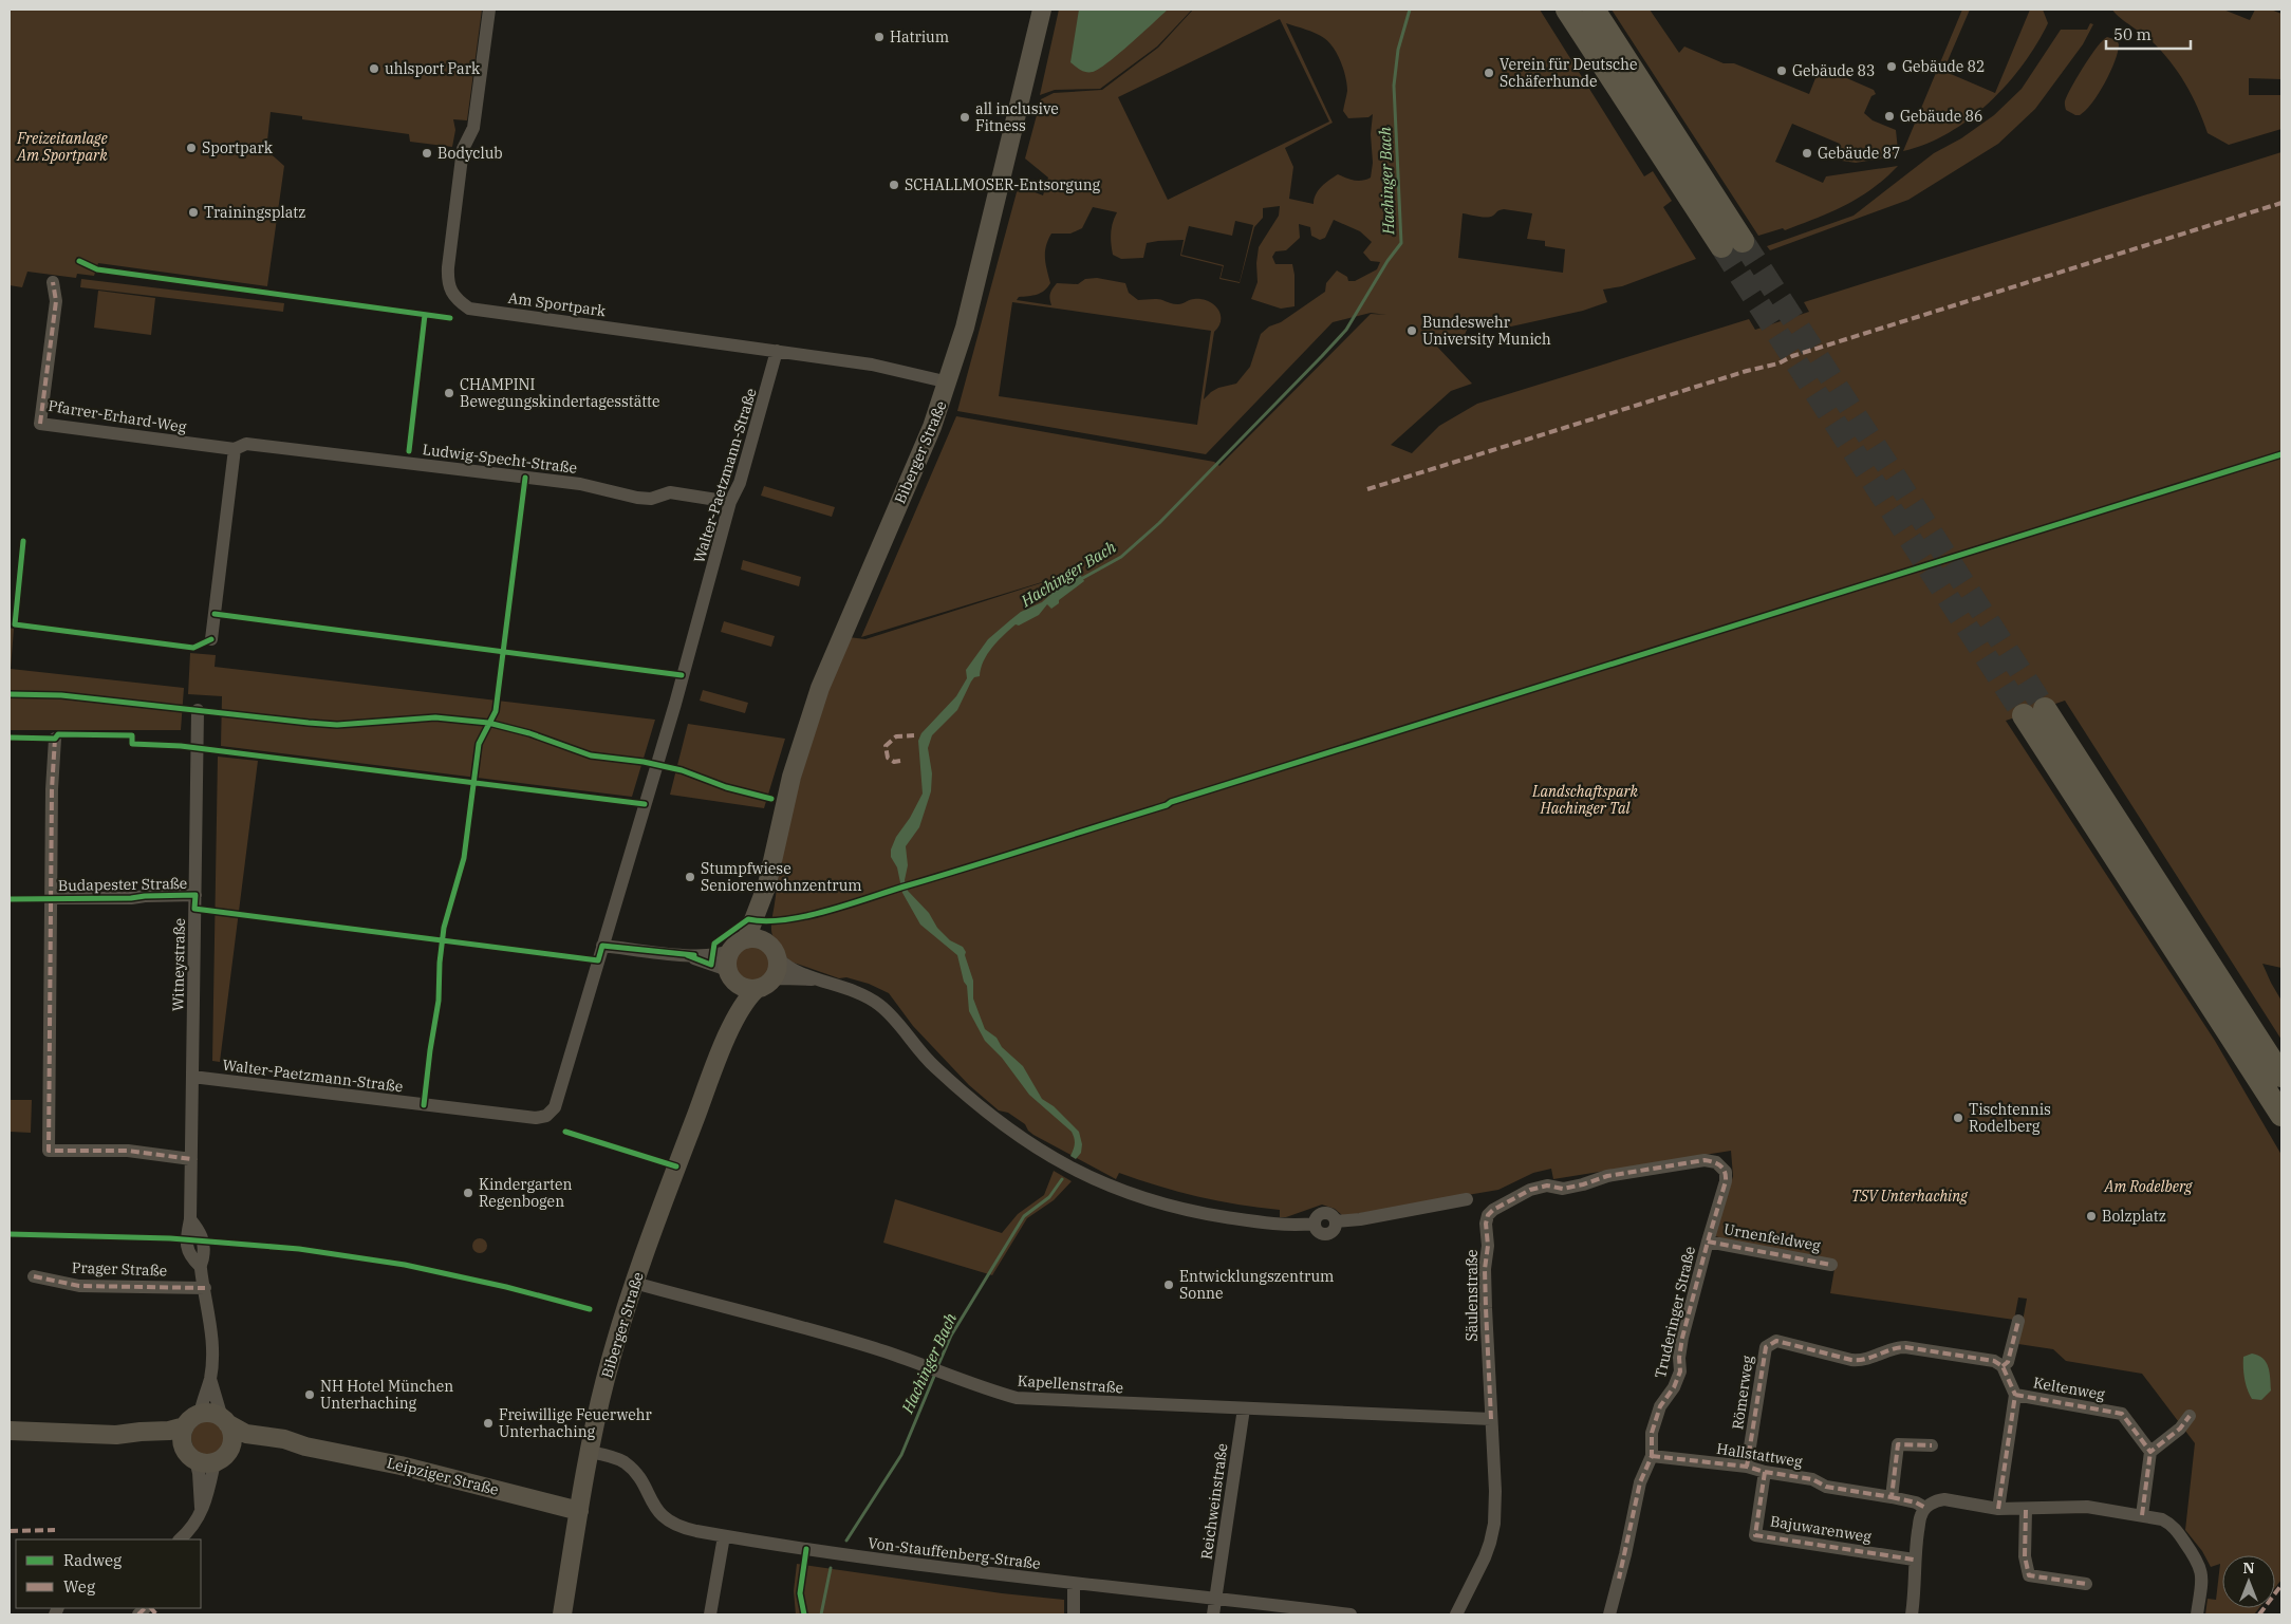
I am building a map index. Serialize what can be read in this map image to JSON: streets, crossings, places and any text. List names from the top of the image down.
{
  "streets": {
    "main road": ["Biberger Straße", "Leipziger Straße"],
    "street": [
      "Am Sportpark",
      "Pfarrer-Erhard-Weg",
      "Ludwig-Specht-Straße",
      "Walter-Paetzmann-Straße",
      "Budapester Straße",
      "Witneystraße",
      "Urnenfeldweg",
      "Prager Straße",
      "Säulenstraße",
      "Truderinger Straße",
      "Kapellenstraße",
      "Keltenweg",
      "Römerweg",
      "Hallstattweg",
      "Reichweinstraße",
      "Bajuwarenweg",
      "Von-Stauffenberg-Straße"
    ]
  },
  "crossings": [
    ["Am Sportpark", "Biberger Straße"],
    ["Am Sportpark", "Walter-Paetzmann-Straße"],
    ["Pfarrer-Erhard-Weg", "Ludwig-Specht-Straße"],
    ["Biberger Straße", "Kapellenstraße"],
    ["Biberger Straße", "Leipziger Straße"],
    ["Biberger Straße", "Von-Stauffenberg-Straße"],
    ["Ludwig-Specht-Straße", "Walter-Paetzmann-Straße"],
    ["Walter-Paetzmann-Straße", "Witneystraße"],
    ["Budapester Straße", "Witneystraße"],
    ["Witneystraße", "Prager Straße"],
    ["Witneystraße", "Leipziger Straße"],
    ["Urnenfeldweg", "Truderinger Straße"],
    ["Säulenstraße", "Truderinger Straße"],
    ["Säulenstraße", "Kapellenstraße"],
    ["Truderinger Straße", "Hallstattweg"],
    ["Kapellenstraße", "Reichweinstraße"],
    ["Römerweg", "Hallstattweg"],
    ["Hallstattweg", "Bajuwarenweg"],
    ["Reichweinstraße", "Von-Stauffenberg-Straße"]
  ],
  "water": ["Hachinger Bach"],
  "parks": [
    "Freizeitanlage Am Sportpark",
    "Landschaftspark Hachinger Tal",
    "Am Rodelberg",
    "TSV Unterhaching"
  ],
  "places": [
    "Hatrium",
    "Gebäude 82",
    "uhlsport Park",
    "Gebäude 83",
    "Verein für Deutsche Schäferhunde",
    "Gebäude 86",
    "all inclusive Fitness",
    "Sportpark",
    "Bodyclub",
    "Gebäude 87",
    "SCHALLMOSER-Entsorgung",
    "Trainingsplatz",
    "Bundeswehr University Munich",
    "CHAMPINI Bewegungskindertagesstätte",
    "Stumpfwiese Seniorenwohnzentrum",
    "Tischtennis Rodelberg",
    "Kindergarten Regenbogen",
    "Bolzplatz",
    "Entwicklungszentrum Sonne",
    "NH Hotel München Unterhaching",
    "Freiwillige Feuerwehr Unterhaching"
  ],
  "legend": ["Radweg", "Weg"],
  "scale_bar": "50 m",
  "north": "top"
}
